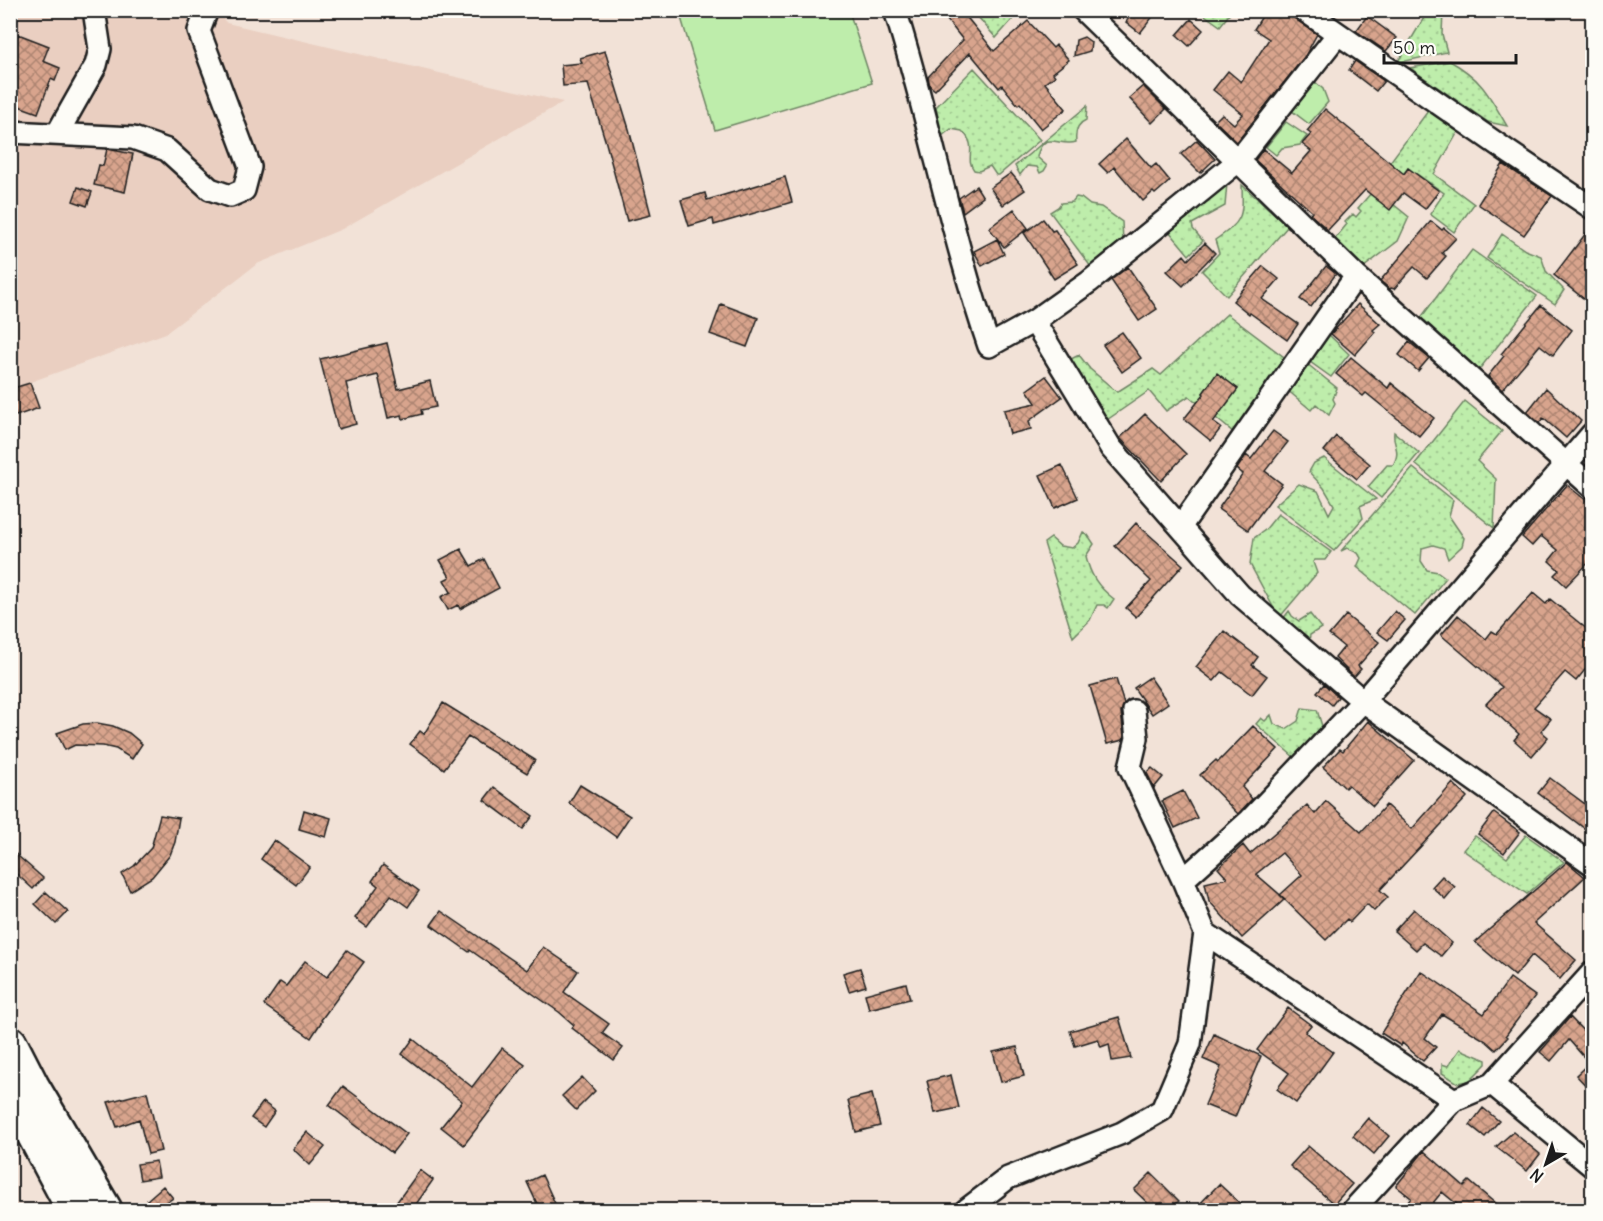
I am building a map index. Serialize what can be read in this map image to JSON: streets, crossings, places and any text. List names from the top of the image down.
{
  "scale_bar": "50 m",
  "north": "bottom left"
}
